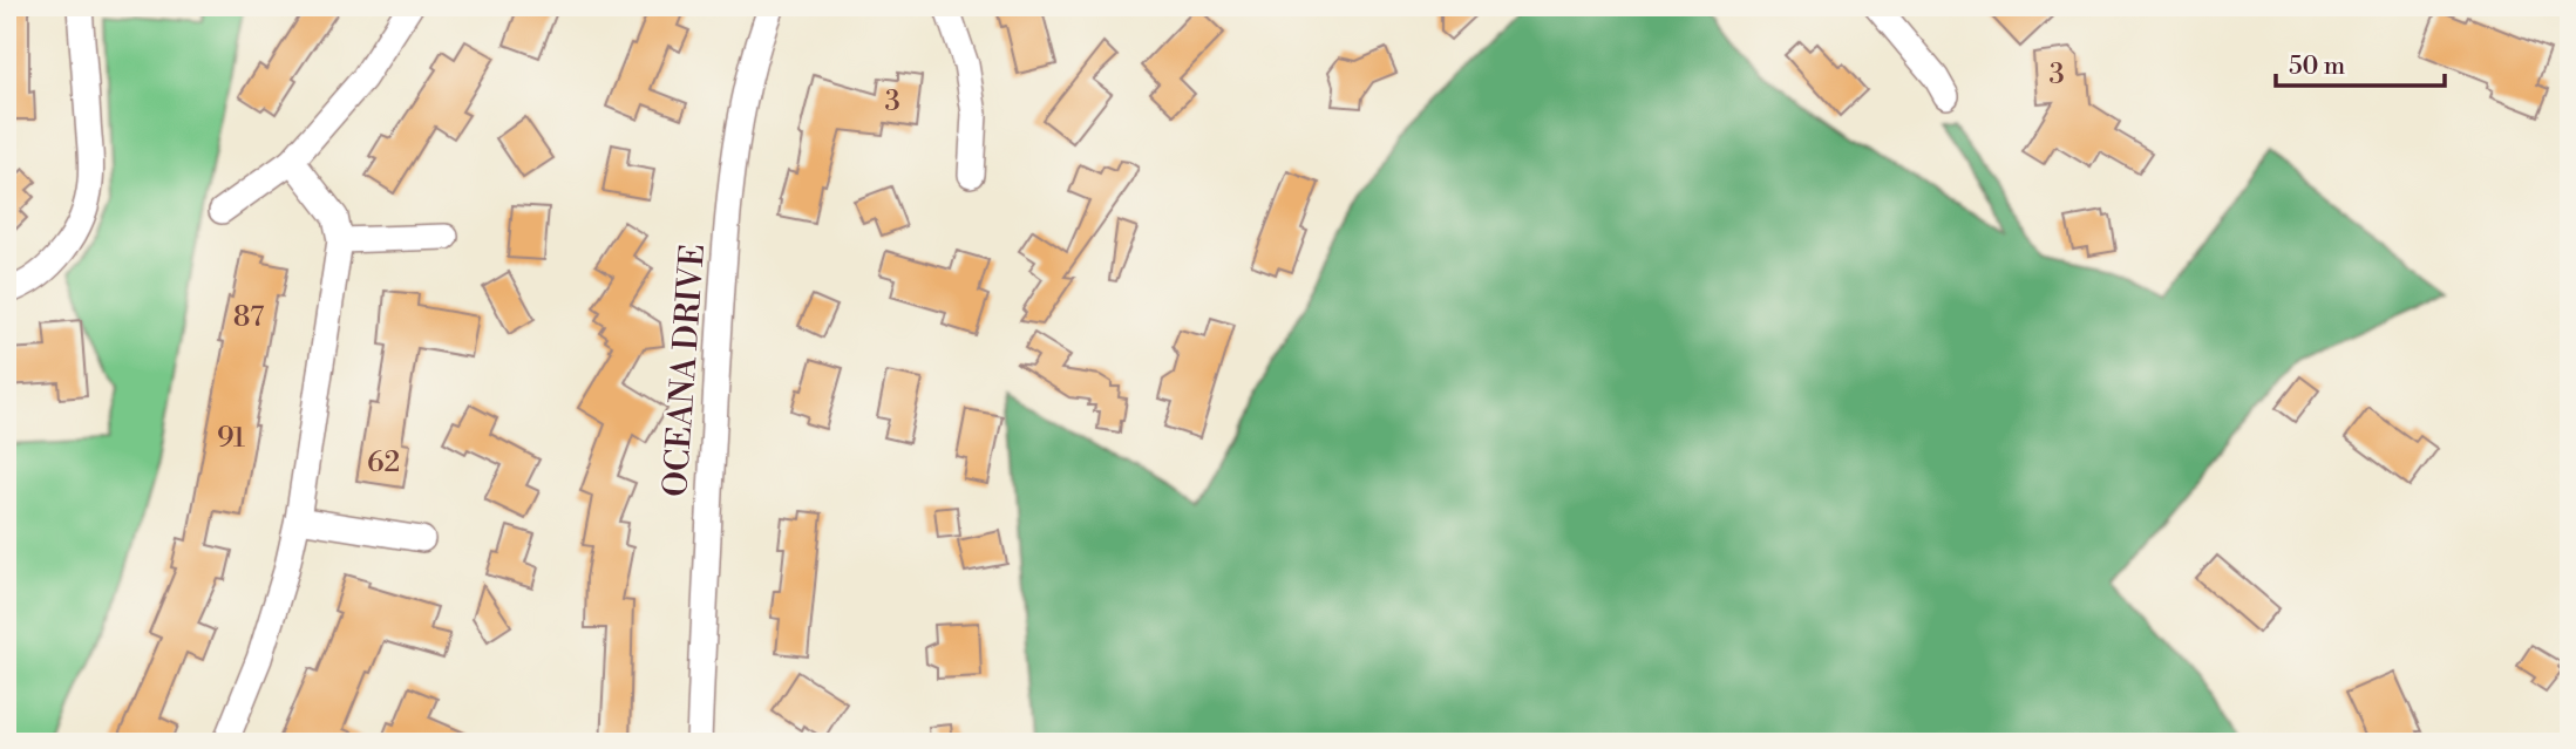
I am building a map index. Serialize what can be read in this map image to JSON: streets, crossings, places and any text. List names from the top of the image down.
{
  "streets": {
    "street": ["OCEANA DRIVE"]
  },
  "house_numbers": [
    "3",
    "3",
    "87",
    "91",
    "62"
  ],
  "scale_bar": "50 m"
}
